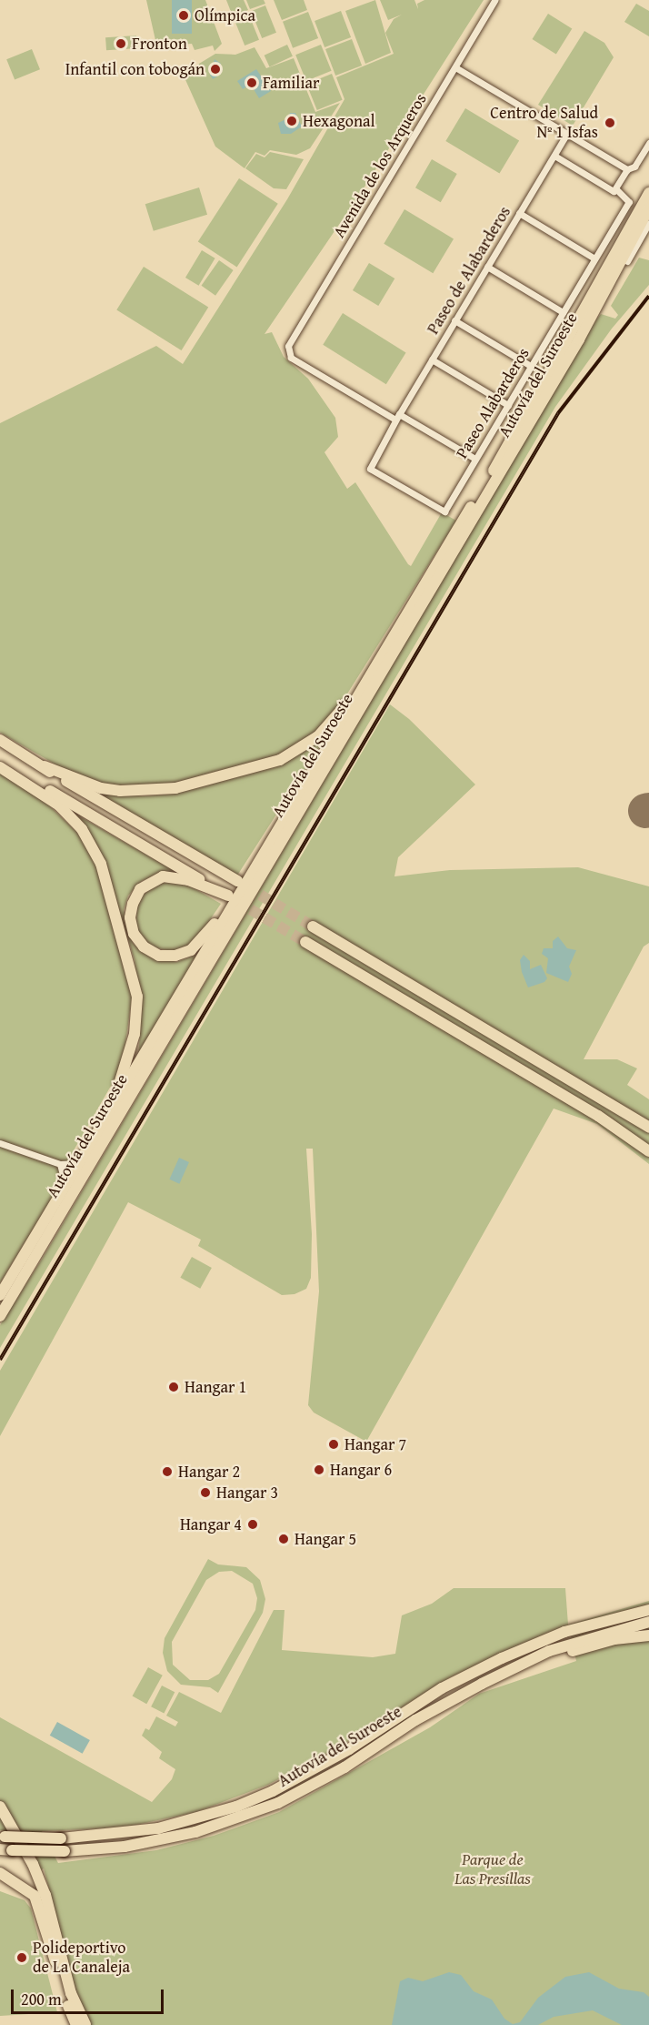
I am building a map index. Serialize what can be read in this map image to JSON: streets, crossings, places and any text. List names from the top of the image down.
{
  "streets": {
    "highway": ["Autovía del Suroeste"],
    "street": ["Avenida de los Arqueros", "Paseo de Alabarderos", "Paseo Alabarderos"]
  },
  "crossings": [
    ["Avenida de los Arqueros", "Paseo de Alabarderos"],
    ["Avenida de los Arqueros", "Paseo Alabarderos"],
    ["Paseo de Alabarderos", "Paseo Alabarderos"]
  ],
  "parks": ["Parque de Las Presillas"],
  "places": [
    "Olímpica",
    "Fronton",
    "Infantil con tobogán",
    "Familiar",
    "Hexagonal",
    "Centro de Salud Nº 1 Isfas",
    "Hangar 1",
    "Hangar 7",
    "Hangar 6",
    "Hangar 2",
    "Hangar 3",
    "Hangar 4",
    "Hangar 5",
    "Polideportivo de La Canaleja"
  ],
  "scale_bar": "200 m"
}
